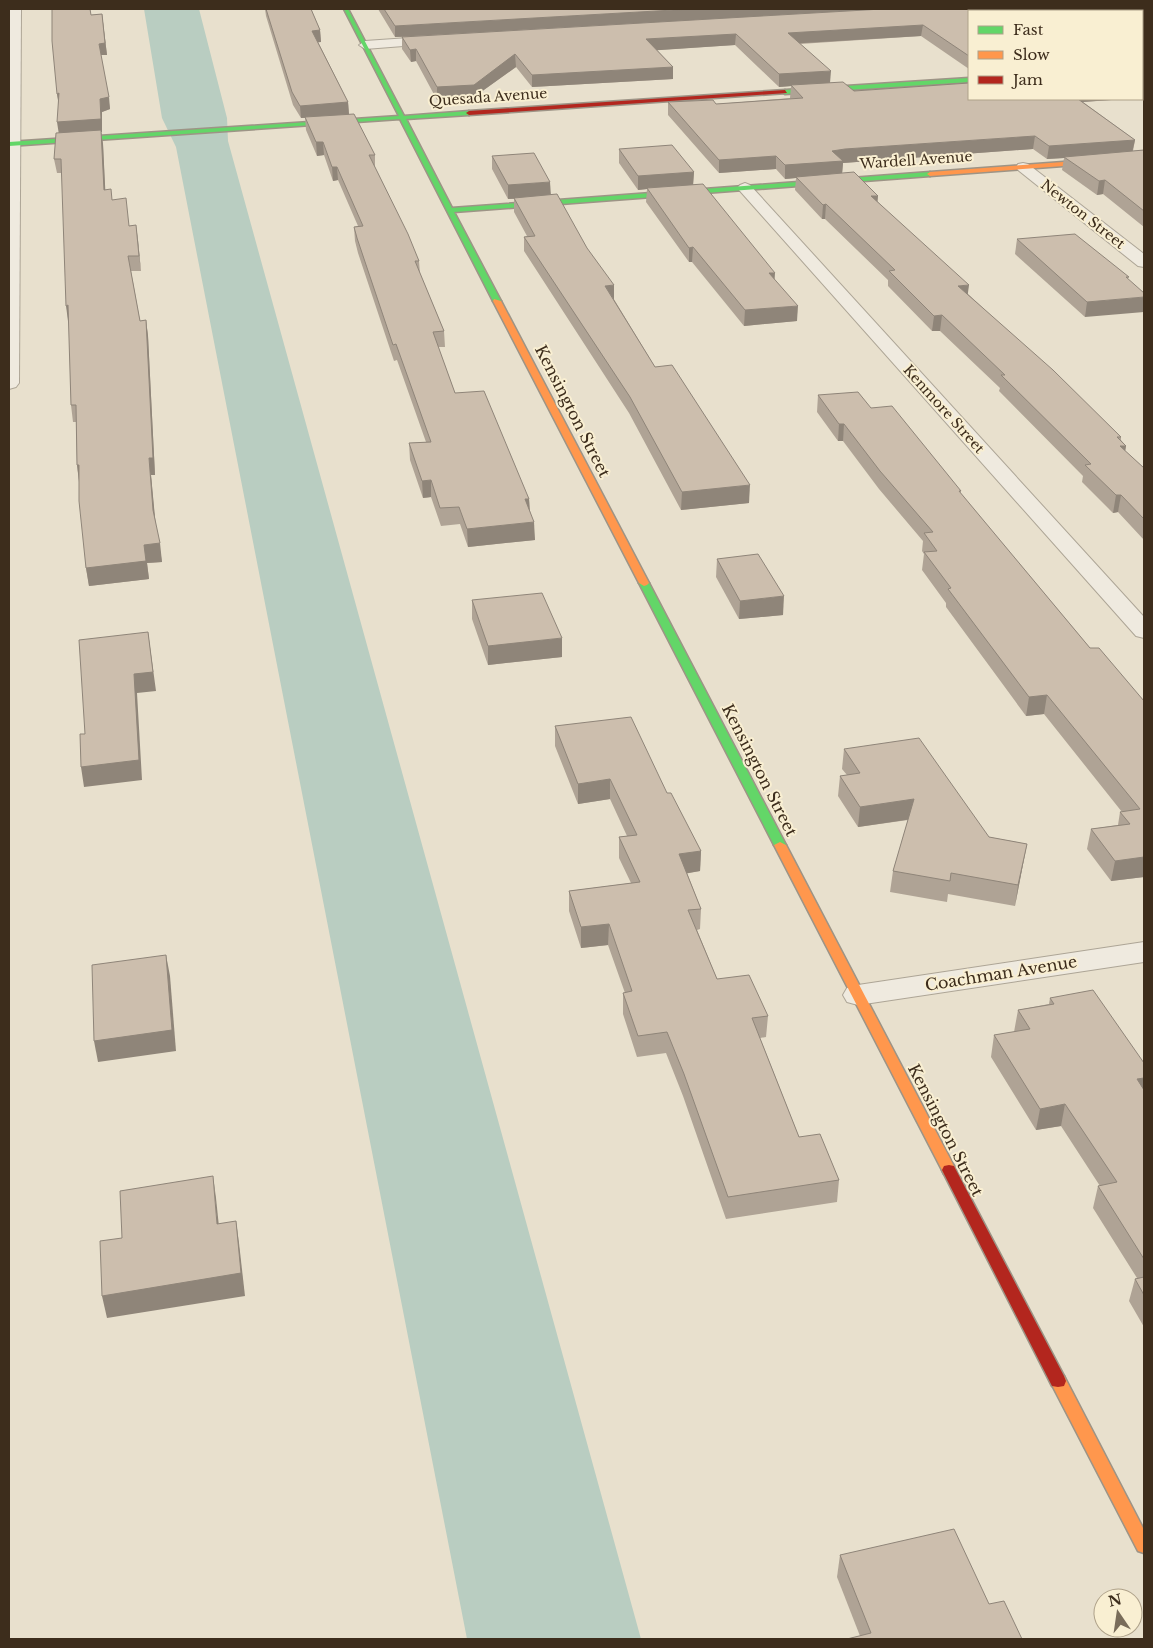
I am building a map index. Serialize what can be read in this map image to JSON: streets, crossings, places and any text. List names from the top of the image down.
{
  "streets": {
    "street": [
      "Quesada Avenue",
      "Wardell Avenue",
      "Newton Street",
      "Kenmore Street",
      "Kensington Street",
      "Coachman Avenue"
    ]
  },
  "crossings": [
    ["Quesada Avenue", "Kensington Street"],
    ["Wardell Avenue", "Newton Street"],
    ["Wardell Avenue", "Kenmore Street"],
    ["Wardell Avenue", "Kensington Street"],
    ["Kensington Street", "Coachman Avenue"]
  ],
  "legend": ["Fast", "Slow", "Jam"],
  "north": "top"
}
